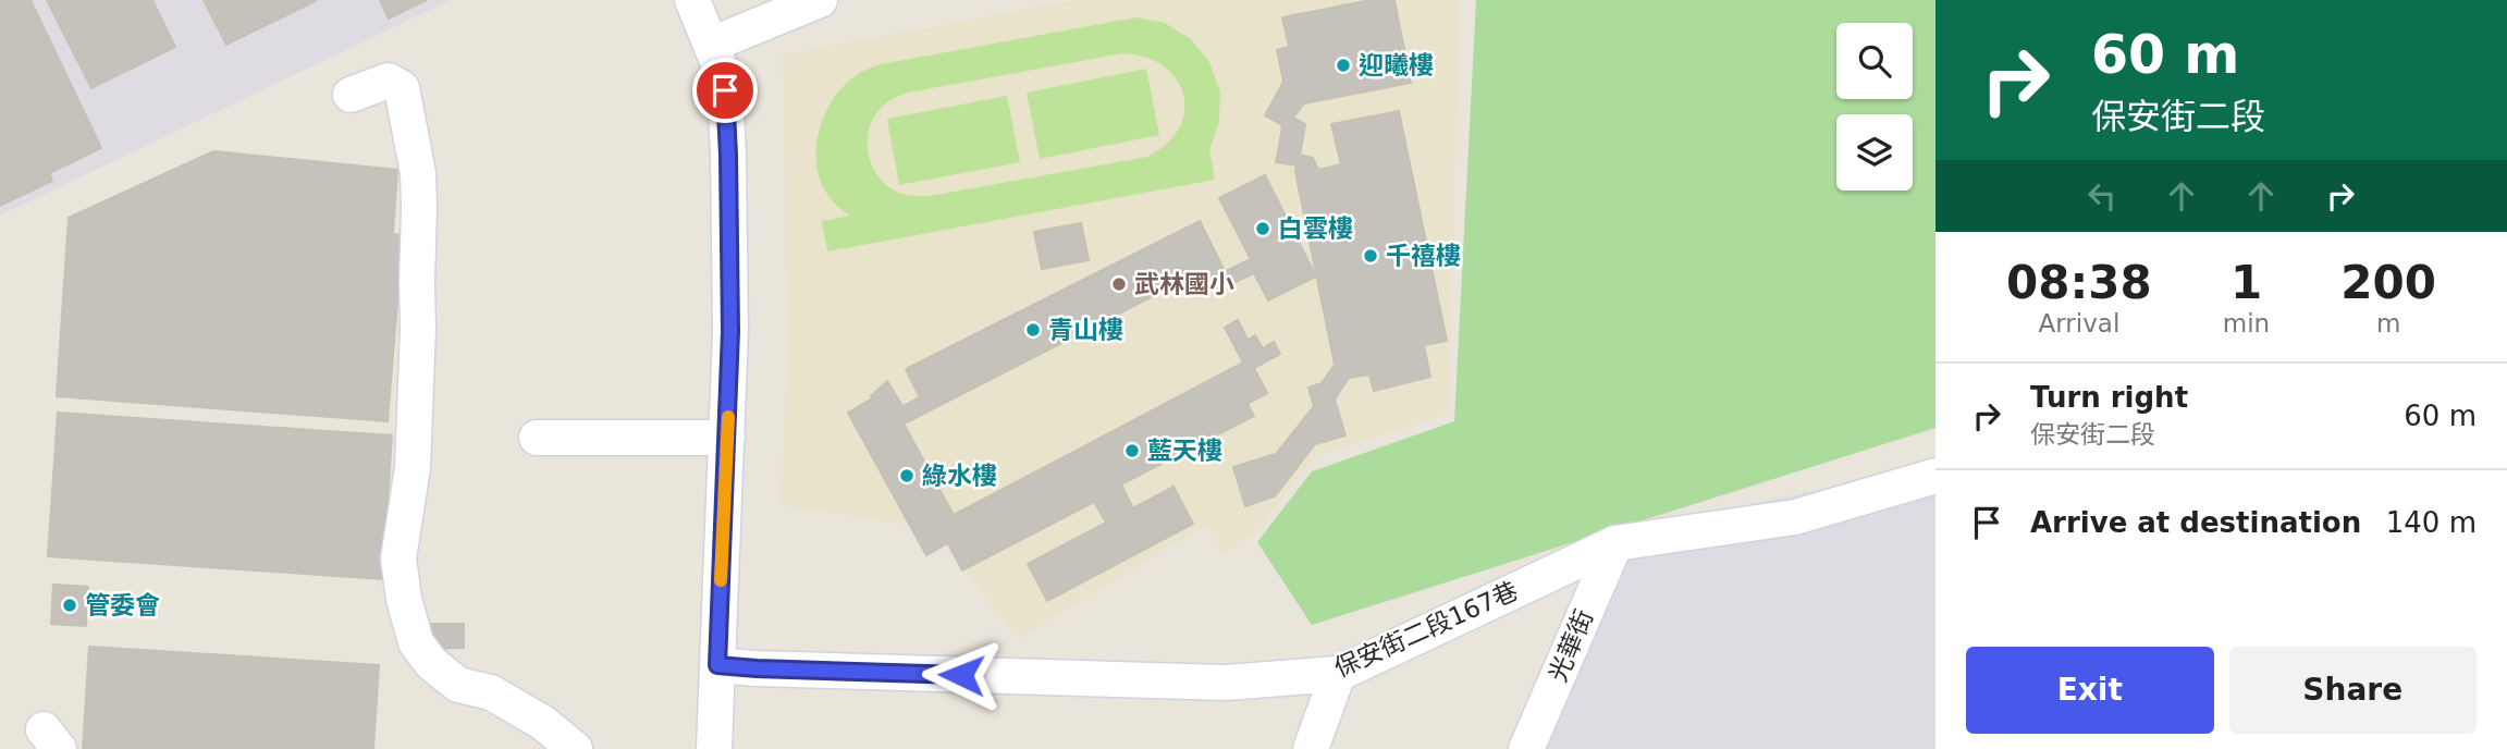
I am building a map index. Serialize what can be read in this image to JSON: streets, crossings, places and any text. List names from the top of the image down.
{
  "streets": {
    "street": ["保安街二段167巷", "光華街"]
  },
  "crossings": [
    ["保安街二段167巷", "光華街"]
  ],
  "places": [
    "迎曦樓",
    "白雲樓",
    "千禧樓",
    "武林國小",
    "青山樓",
    "藍天樓",
    "綠水樓",
    "管委會"
  ],
  "page": {
    "turn": ["60 m", "保安街二段"],
    "eta": [
      "08:38",
      "Arrival",
      "1",
      "min",
      "200",
      "m"
    ],
    "list": [
      {
        "name": "Turn right",
        "note": "保安街二段",
        "value": "60 m"
      },
      {
        "name": "Arrive at destination",
        "value": "140 m"
      }
    ],
    "buttons": ["Exit", "Share"]
  }
}
